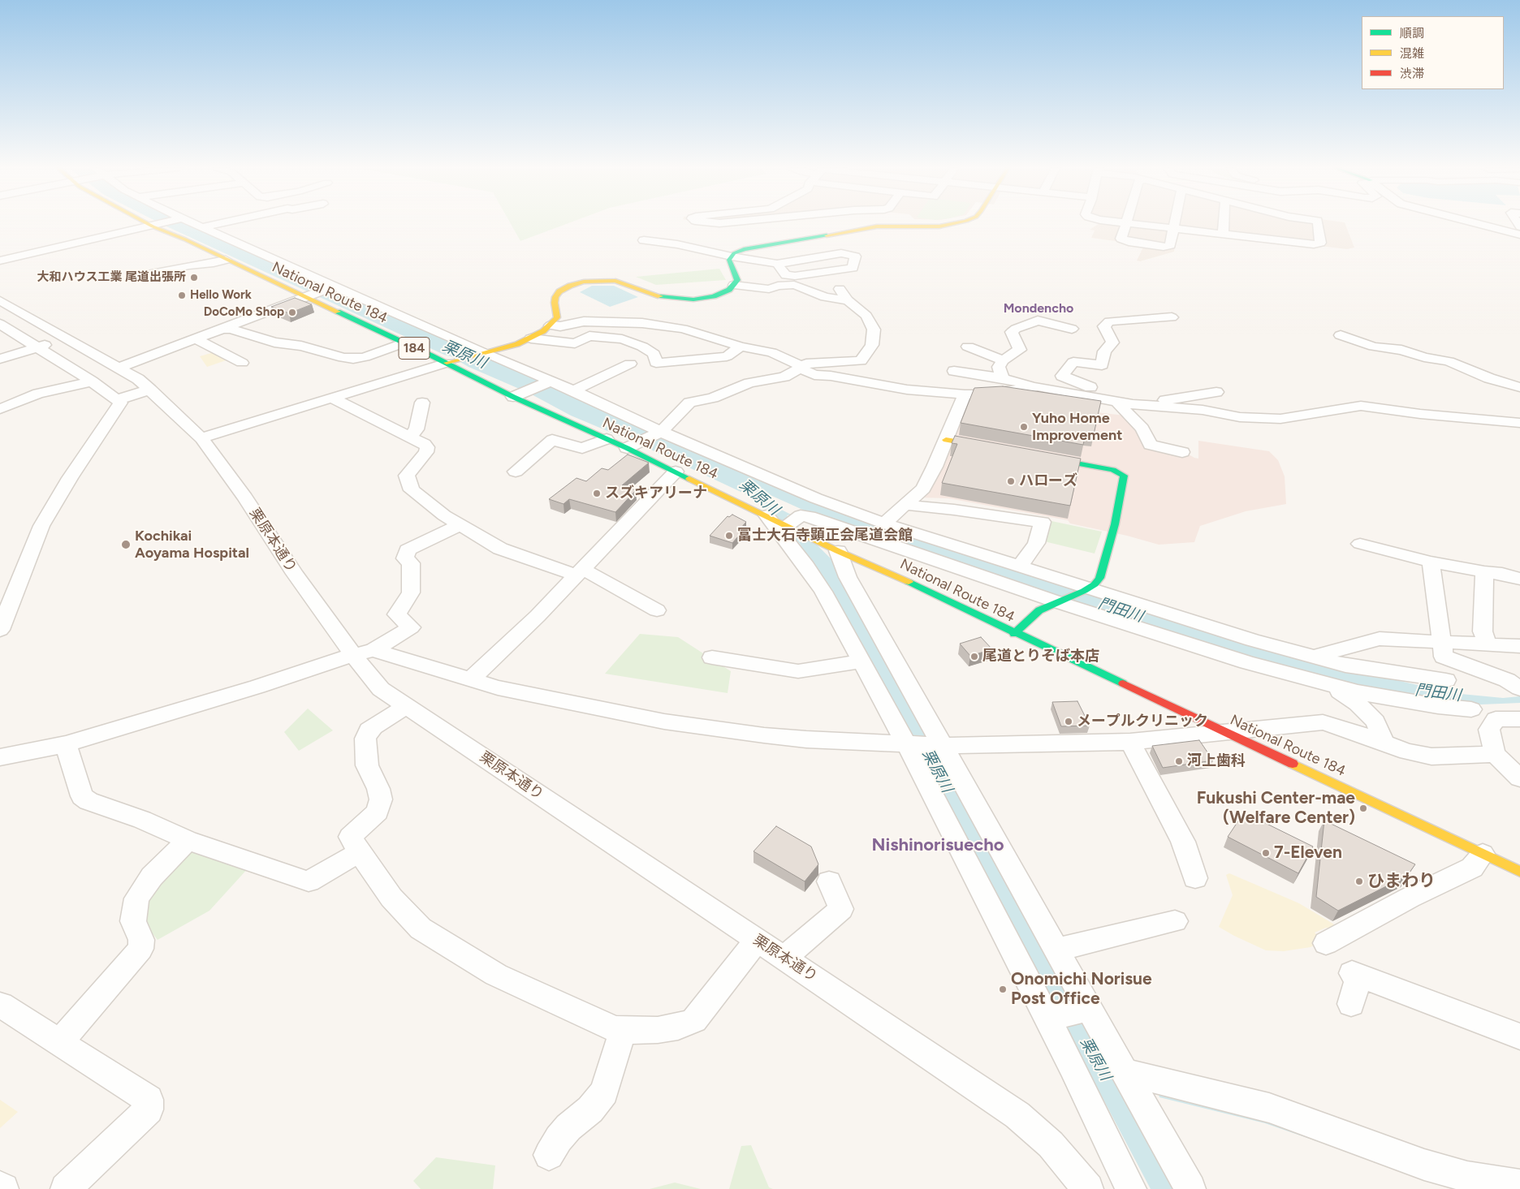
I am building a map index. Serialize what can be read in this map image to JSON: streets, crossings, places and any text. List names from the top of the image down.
{
  "streets": {
    "main road": ["National Route 184", "184"],
    "street": ["栗原本通り"]
  },
  "districts": ["Mondencho", "Nishinorisuecho"],
  "water": ["栗原川", "門田川"],
  "places": [
    "大和ハウス工業 尾道出張所",
    "Hello Work",
    "DoCoMo Shop",
    "Yuho Home Improvement",
    "ハローズ",
    "スズキアリーナ",
    "冨士大石寺顕正会尾道会館",
    "Kochikai Aoyama Hospital",
    "尾道とりそば本店",
    "メープルクリニック",
    "河上歯科",
    "Fukushi Center-mae (Welfare Center)",
    "7-Eleven",
    "ひまわり",
    "Onomichi Norisue Post Office"
  ],
  "legend": ["順調", "混雑", "渋滞"]
}
